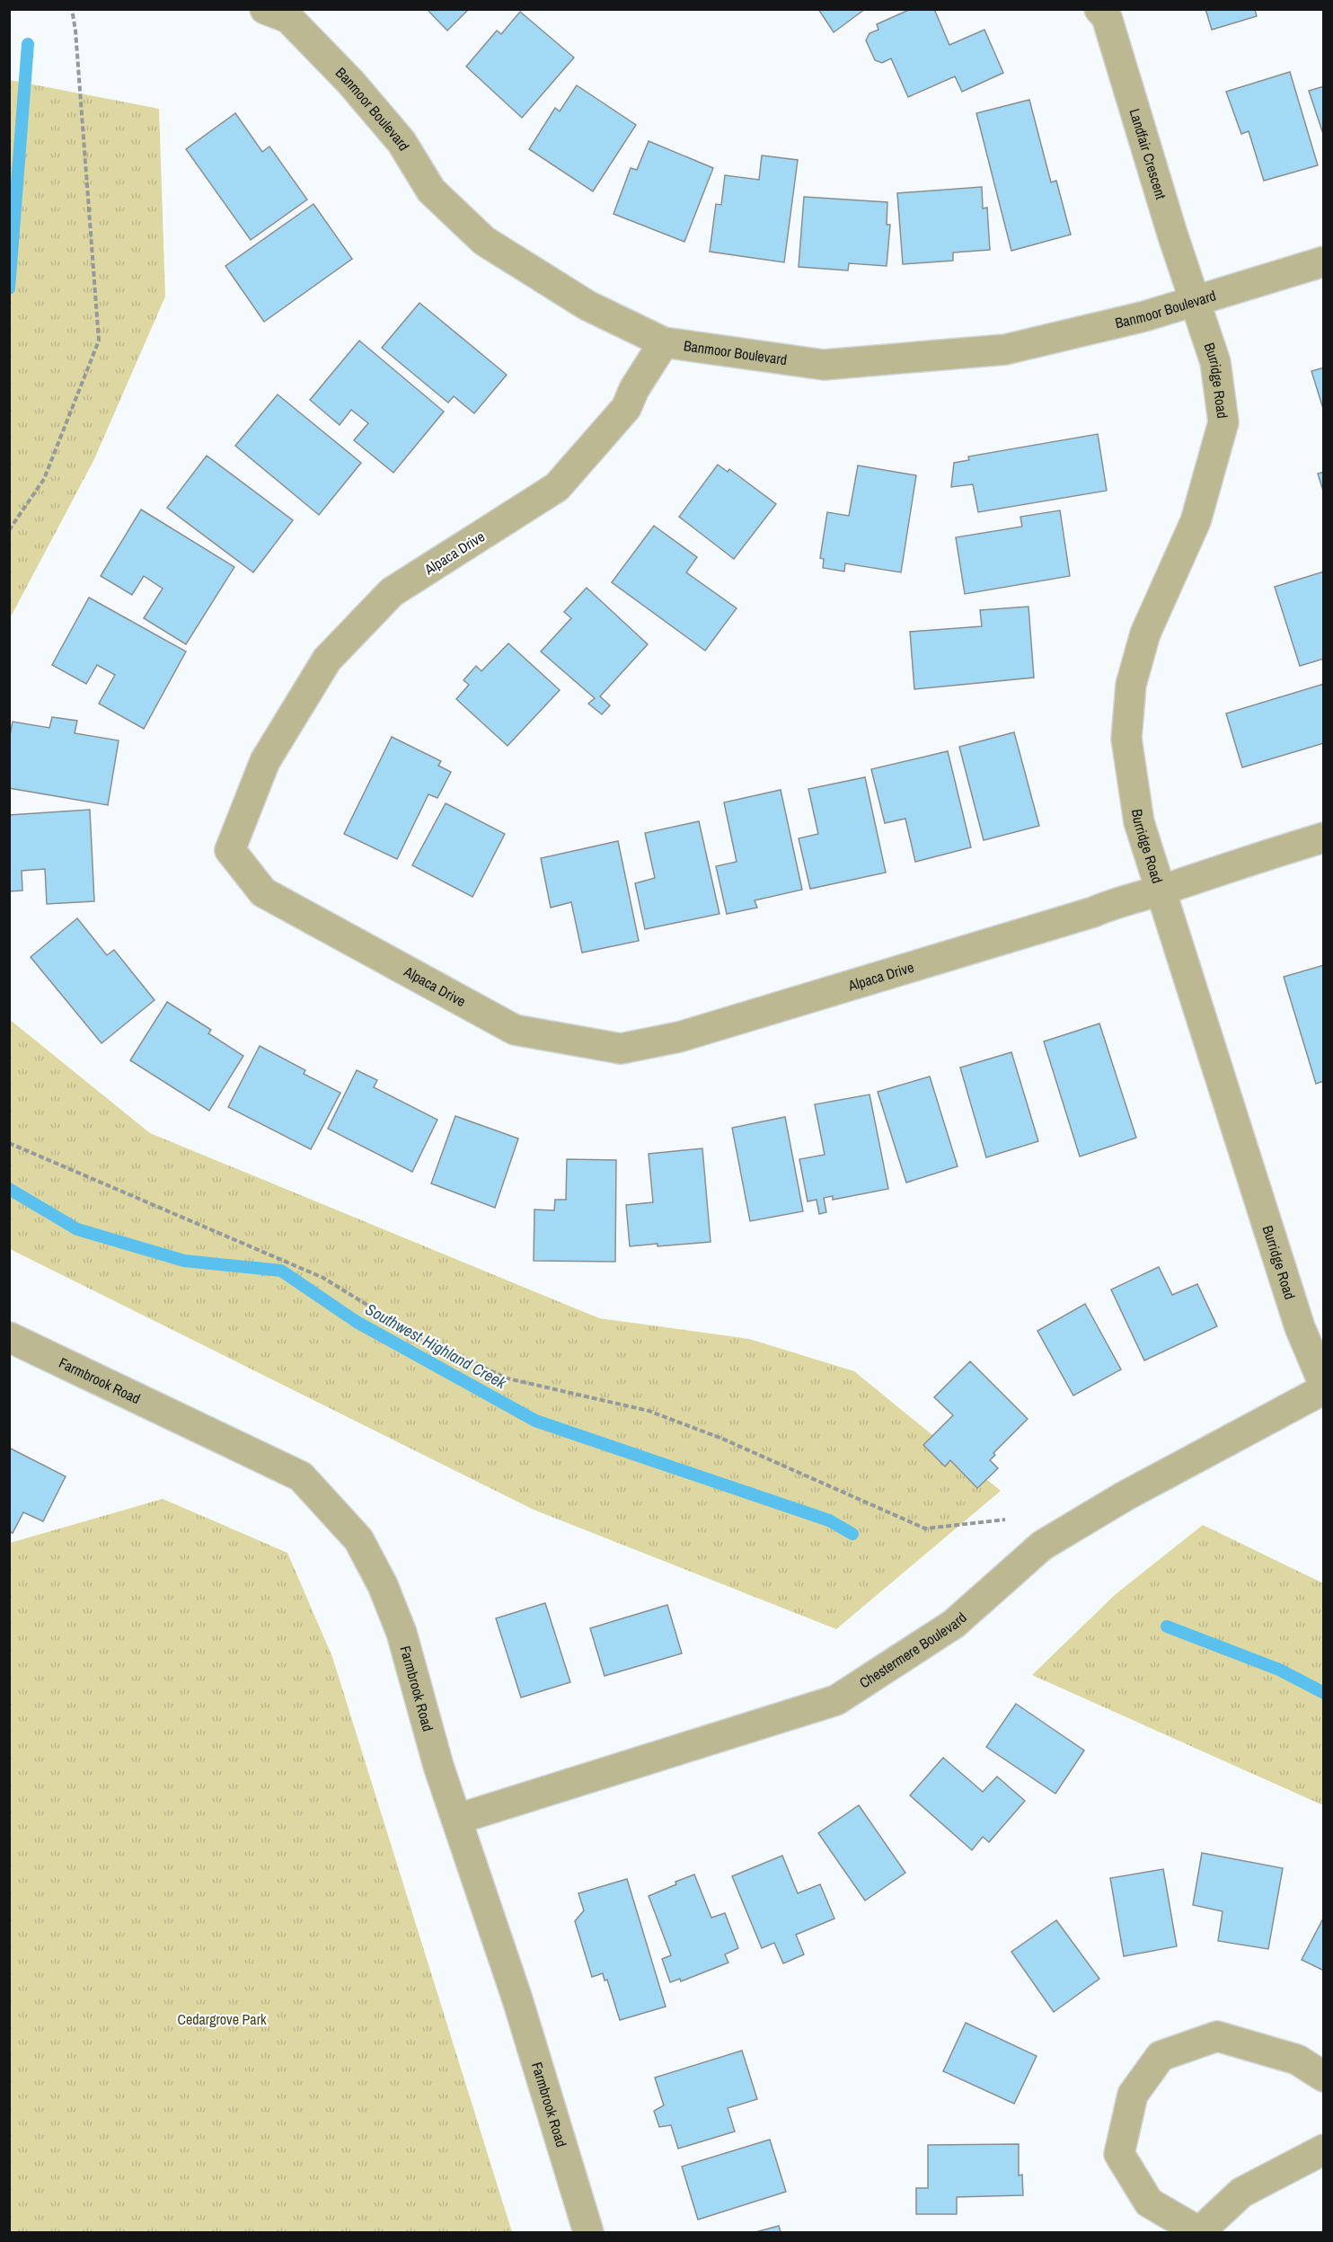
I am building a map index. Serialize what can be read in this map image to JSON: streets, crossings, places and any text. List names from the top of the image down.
{
  "streets": {
    "street": [
      "Banmoor Boulevard",
      "Landfair Crescent",
      "Burridge Road",
      "Alpaca Drive",
      "Farmbrook Road",
      "Chestermere Boulevard"
    ]
  },
  "crossings": [
    ["Banmoor Boulevard", "Landfair Crescent"],
    ["Banmoor Boulevard", "Burridge Road"],
    ["Banmoor Boulevard", "Alpaca Drive"],
    ["Landfair Crescent", "Burridge Road"],
    ["Burridge Road", "Alpaca Drive"],
    ["Farmbrook Road", "Chestermere Boulevard"]
  ],
  "water": ["Southwest Highland Creek"],
  "parks": ["Cedargrove Park"]
}
